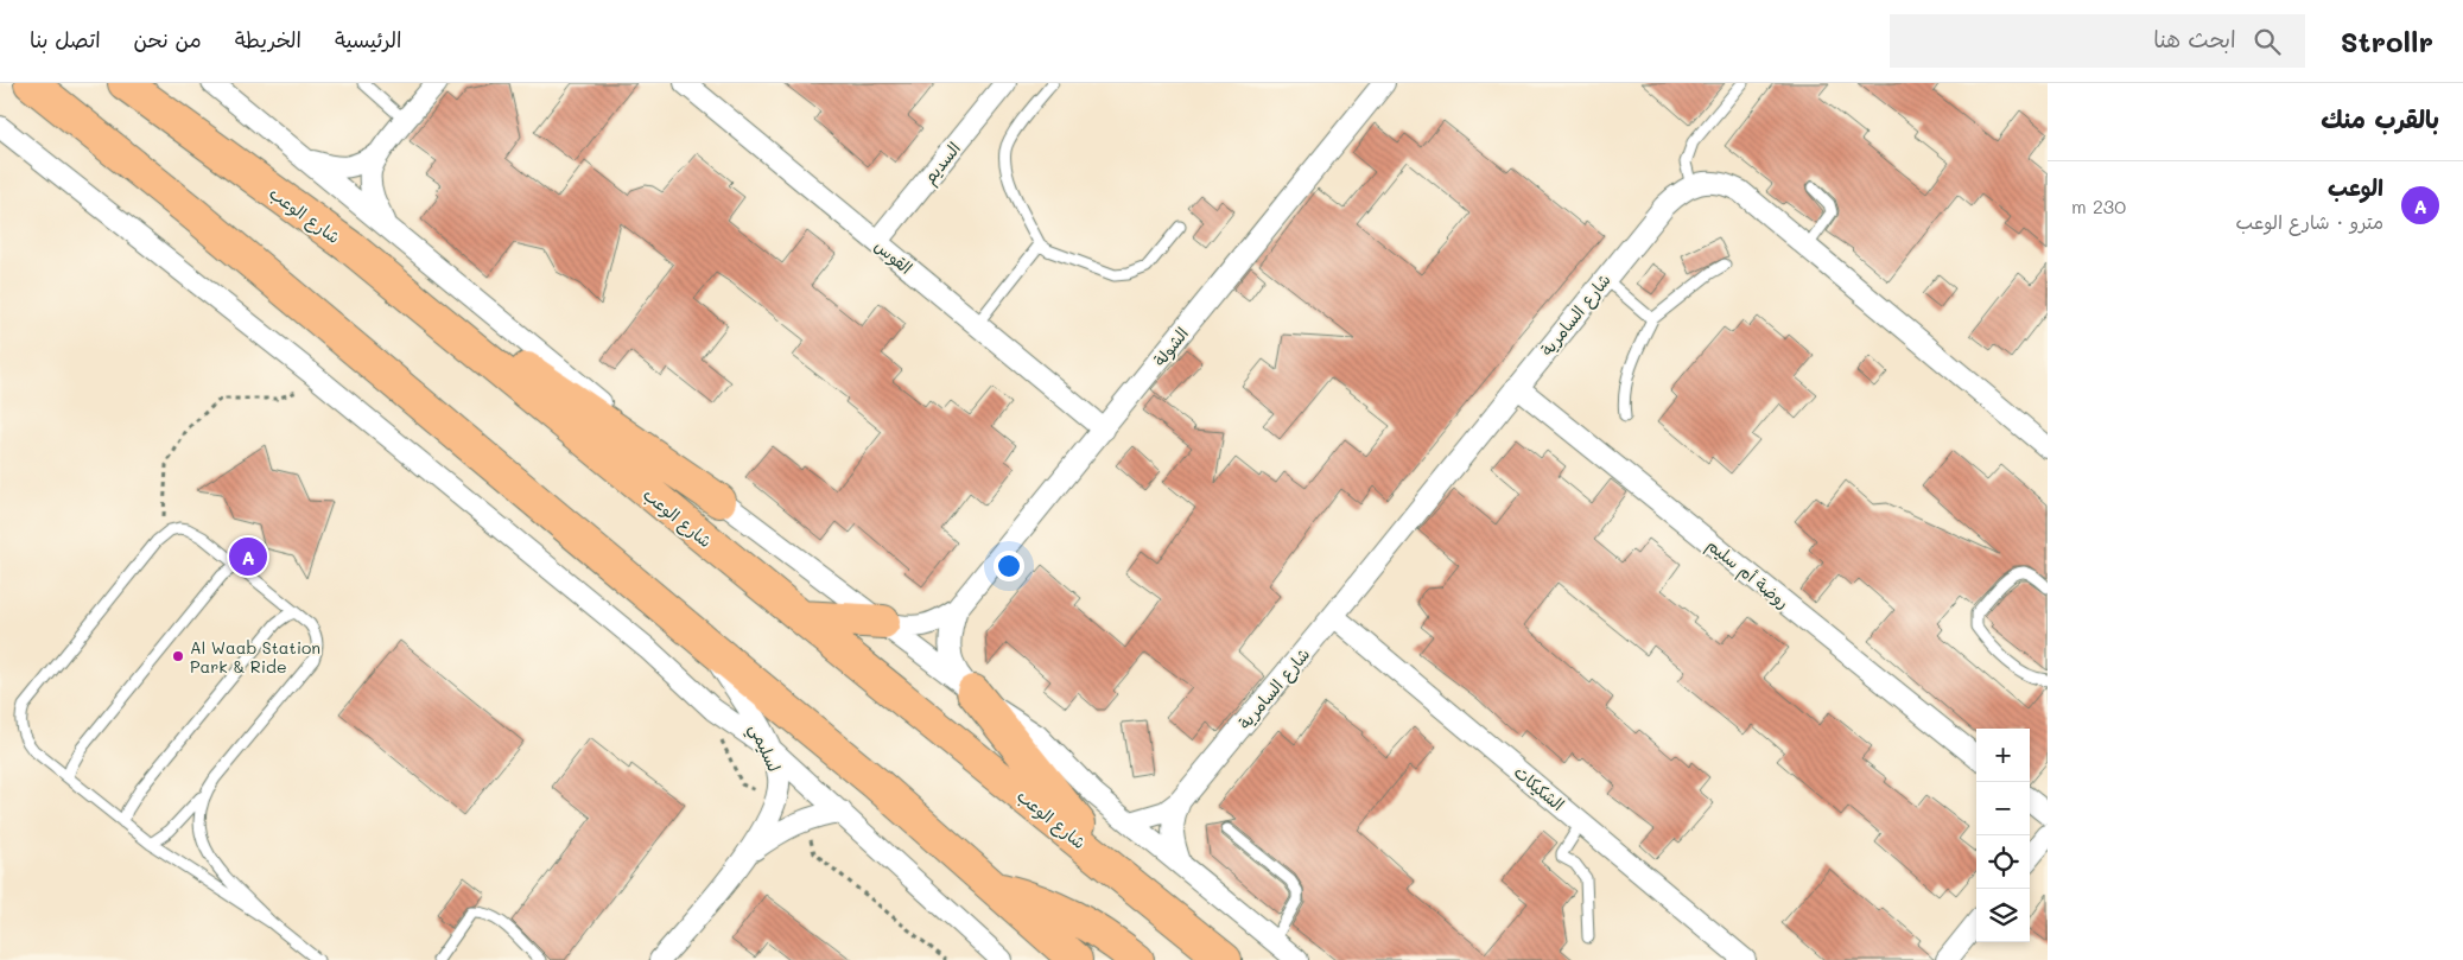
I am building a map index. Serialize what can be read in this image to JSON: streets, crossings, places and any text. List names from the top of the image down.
{
  "streets": {
    "main road": ["شارع الوعب"],
    "street": [
      "السديم",
      "القوس",
      "شارع السامرية",
      "الشولة",
      "روضة أم سليم",
      "لسليمي",
      "الشكيكات"
    ]
  },
  "crossings": [
    ["السديم", "القوس"],
    ["القوس", "الشولة"],
    ["شارع السامرية", "روضة أم سليم"],
    ["شارع السامرية", "الشكيكات"]
  ],
  "places": ["Al Waab Station Park & Ride"],
  "page": {
    "header": "Strollr",
    "search": "ابحث هنا",
    "nav": [
      "الرئيسية",
      "الخريطة",
      "من نحن",
      "اتصل بنا"
    ],
    "heading": "بالقرب منك",
    "list": [
      {
        "mark": "A",
        "name": "الوعب",
        "note": "مترو · شارع الوعب",
        "value": "230 m"
      }
    ],
    "pins": "A",
    "map_buttons": ["+", "−"]
  }
}
